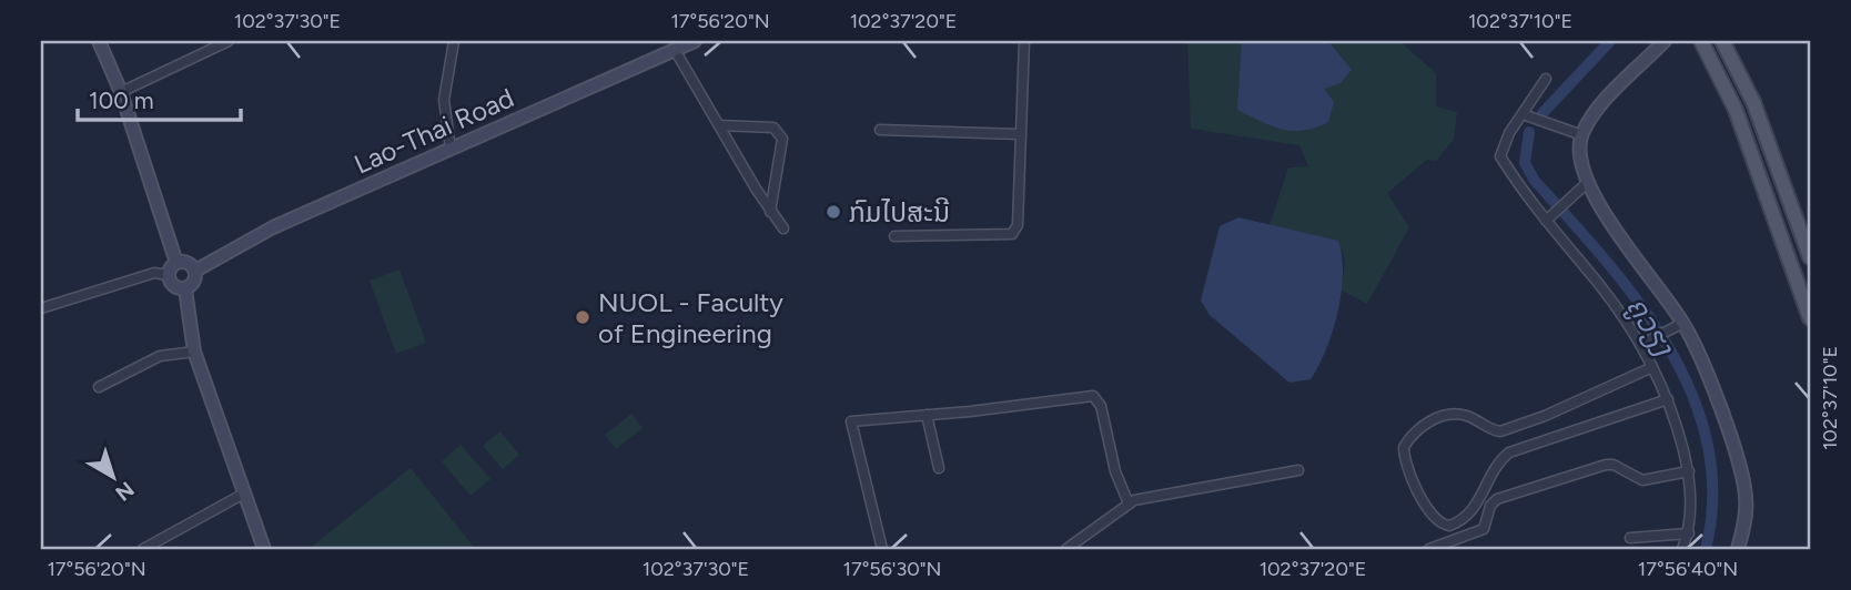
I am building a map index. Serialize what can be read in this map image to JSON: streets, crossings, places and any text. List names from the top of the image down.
{
  "streets": {
    "street": ["Lao-Thai Road"]
  },
  "water": ["ຄູວຽງ"],
  "places": ["ກົມໄປສະນີ", "NUOL - Faculty of Engineering"],
  "scale_bar": "100 m",
  "north": "bottom right",
  "coordinates": [
    "102°37'30\"E",
    "17°56'20\"N",
    "102°37'20\"E",
    "102°37'10\"E",
    "17°56'30\"N",
    "17°56'40\"N"
  ]
}
